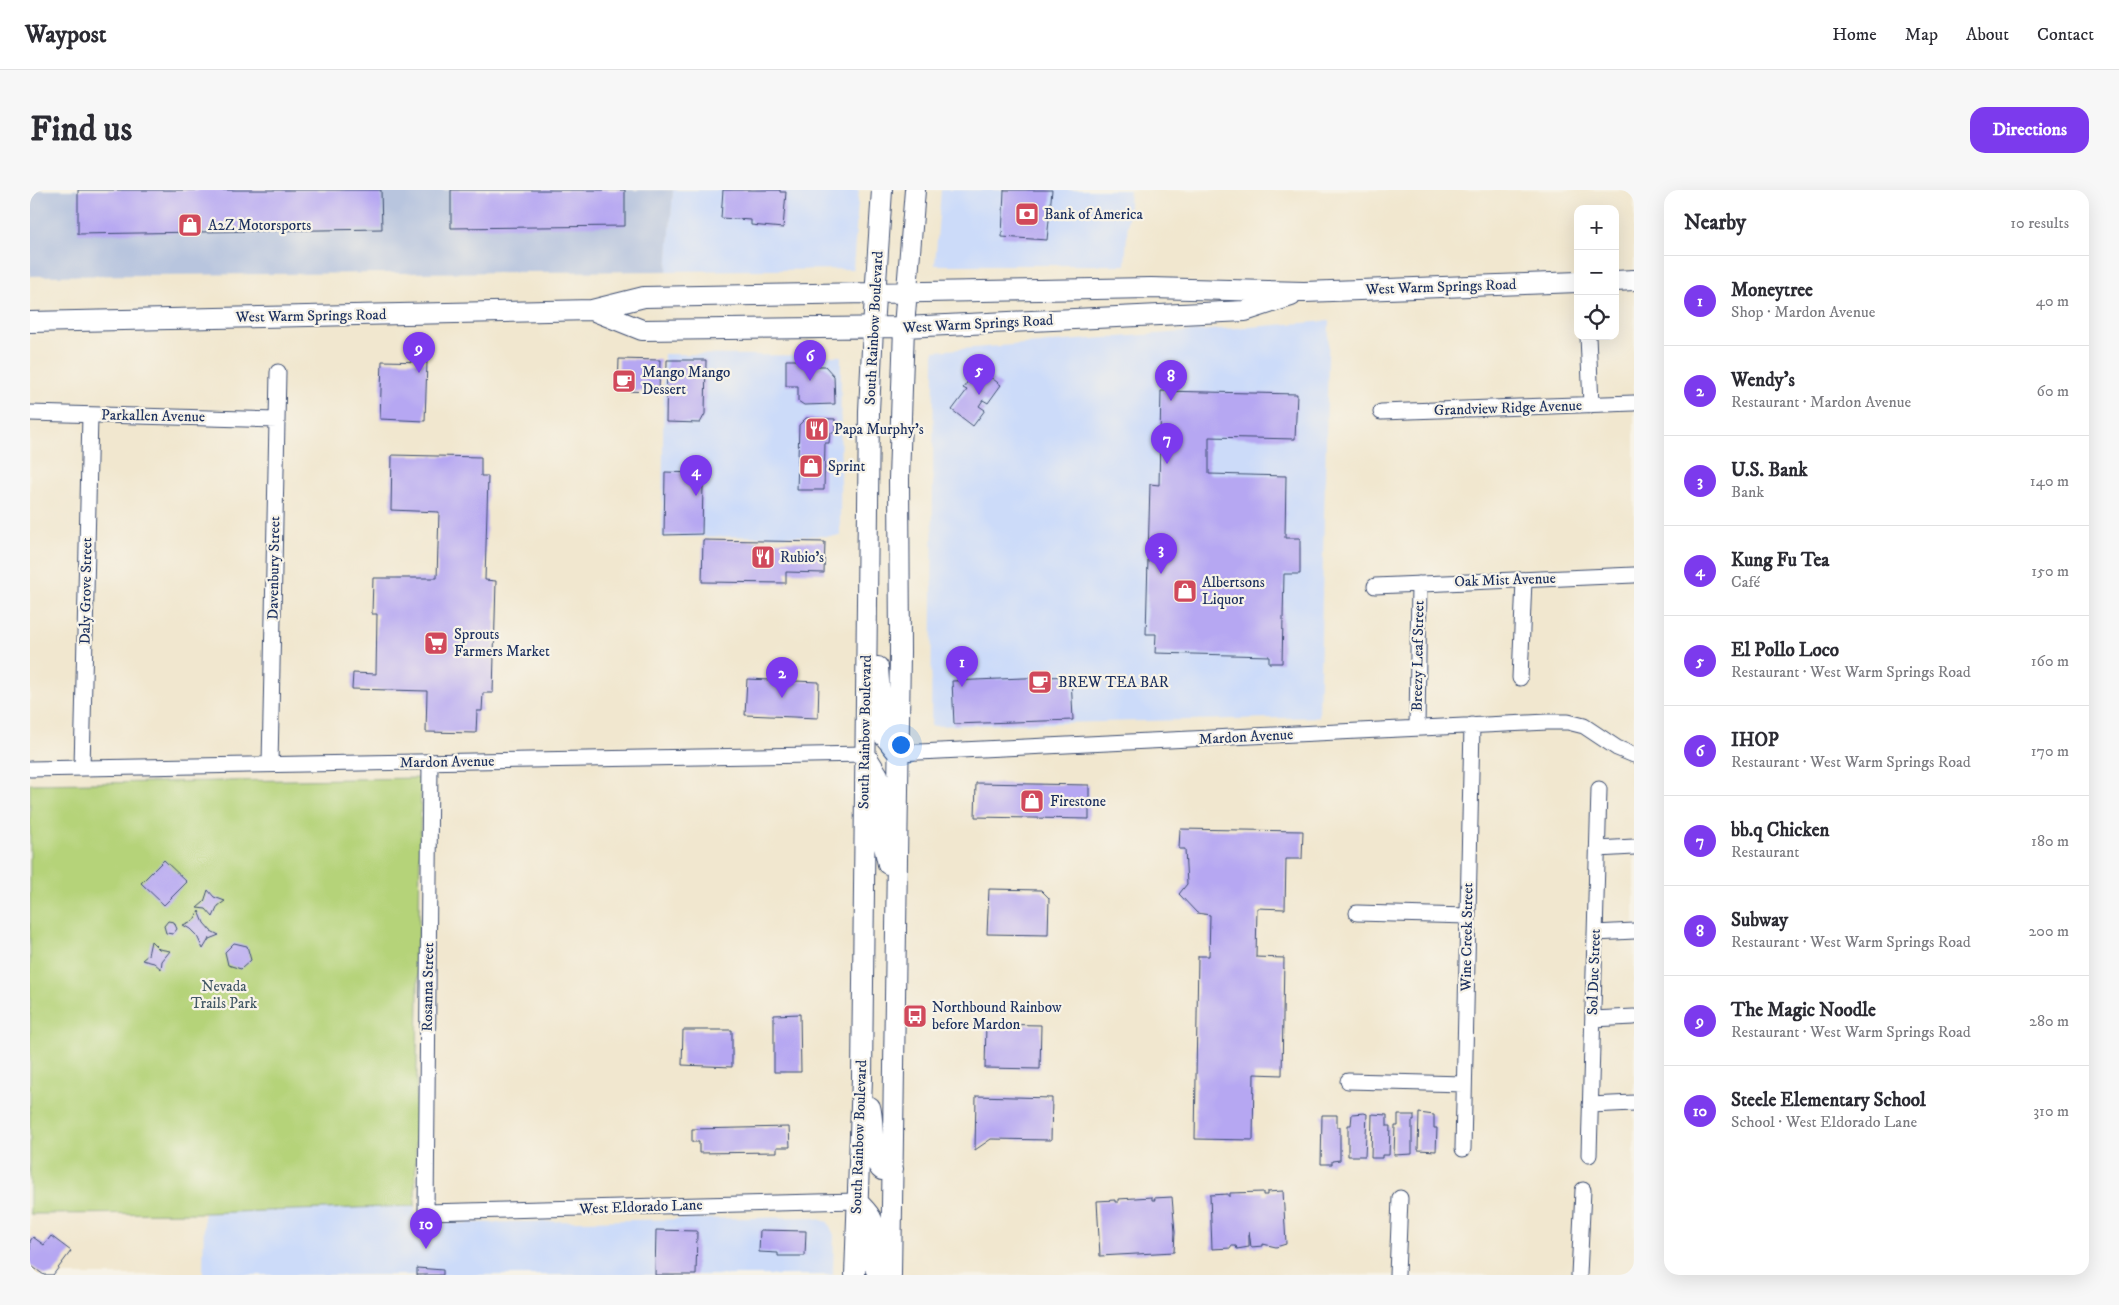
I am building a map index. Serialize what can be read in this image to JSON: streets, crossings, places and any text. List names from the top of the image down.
{
  "streets": {
    "main road": ["West Warm Springs Road", "South Rainbow Boulevard"],
    "street": [
      "Grandview Ridge Avenue",
      "Parkallen Avenue",
      "Davenbury Street",
      "Oak Mist Avenue",
      "Daly Grove Street",
      "Breezy Leaf Street",
      "Mardon Avenue",
      "Wine Creek Street",
      "Sol Duc Street",
      "Rosanna Street",
      "West Eldorado Lane"
    ]
  },
  "crossings": [
    ["West Warm Springs Road", "South Rainbow Boulevard"],
    ["South Rainbow Boulevard", "Mardon Avenue"],
    ["South Rainbow Boulevard", "West Eldorado Lane"],
    ["Parkallen Avenue", "Davenbury Street"],
    ["Parkallen Avenue", "Daly Grove Street"],
    ["Davenbury Street", "Mardon Avenue"],
    ["Oak Mist Avenue", "Breezy Leaf Street"],
    ["Daly Grove Street", "Mardon Avenue"],
    ["Breezy Leaf Street", "Mardon Avenue"],
    ["Mardon Avenue", "Wine Creek Street"],
    ["Mardon Avenue", "Rosanna Street"],
    ["Rosanna Street", "West Eldorado Lane"]
  ],
  "parks": ["Nevada Trails Park"],
  "places": {
    "bank": ["Bank of America"],
    "shop": [
      "A2Z Motorsports",
      "Sprint",
      "Albertsons Liquor",
      "Firestone"
    ],
    "cafe": ["Mango Mango Dessert", "BREW TEA BAR"],
    "restaurant": ["Papa Murphy's", "Rubio's"],
    "supermarket": ["Sprouts Farmers Market"],
    "bus stop": ["Northbound Rainbow before Mardon"]
  },
  "page": {
    "header": "Waypost",
    "nav": [
      "Home",
      "Map",
      "About",
      "Contact"
    ],
    "buttons": "Directions",
    "title": "Find us",
    "heading": ["Nearby", "10 results"],
    "map_buttons": ["+", "−"],
    "list": [
      {
        "mark": "1",
        "name": "Moneytree",
        "note": "Shop · Mardon Avenue",
        "value": "40 m"
      },
      {
        "mark": "2",
        "name": "Wendy's",
        "note": "Restaurant · Mardon Avenue",
        "value": "60 m"
      },
      {
        "mark": "3",
        "name": "U.S. Bank",
        "note": "Bank",
        "value": "140 m"
      },
      {
        "mark": "4",
        "name": "Kung Fu Tea",
        "note": "Café",
        "value": "150 m"
      },
      {
        "mark": "5",
        "name": "El Pollo Loco",
        "note": "Restaurant · West Warm Springs Road",
        "value": "160 m"
      },
      {
        "mark": "6",
        "name": "IHOP",
        "note": "Restaurant · West Warm Springs Road",
        "value": "170 m"
      },
      {
        "mark": "7",
        "name": "bb.q Chicken",
        "note": "Restaurant",
        "value": "180 m"
      },
      {
        "mark": "8",
        "name": "Subway",
        "note": "Restaurant · West Warm Springs Road",
        "value": "200 m"
      },
      {
        "mark": "9",
        "name": "The Magic Noodle",
        "note": "Restaurant · West Warm Springs Road",
        "value": "280 m"
      },
      {
        "mark": "10",
        "name": "Steele Elementary School",
        "note": "School · West Eldorado Lane",
        "value": "310 m"
      }
    ],
    "pins": [
      "9",
      "6",
      "5",
      "8",
      "7",
      "4",
      "3",
      "1",
      "2",
      "10"
    ]
  }
}
